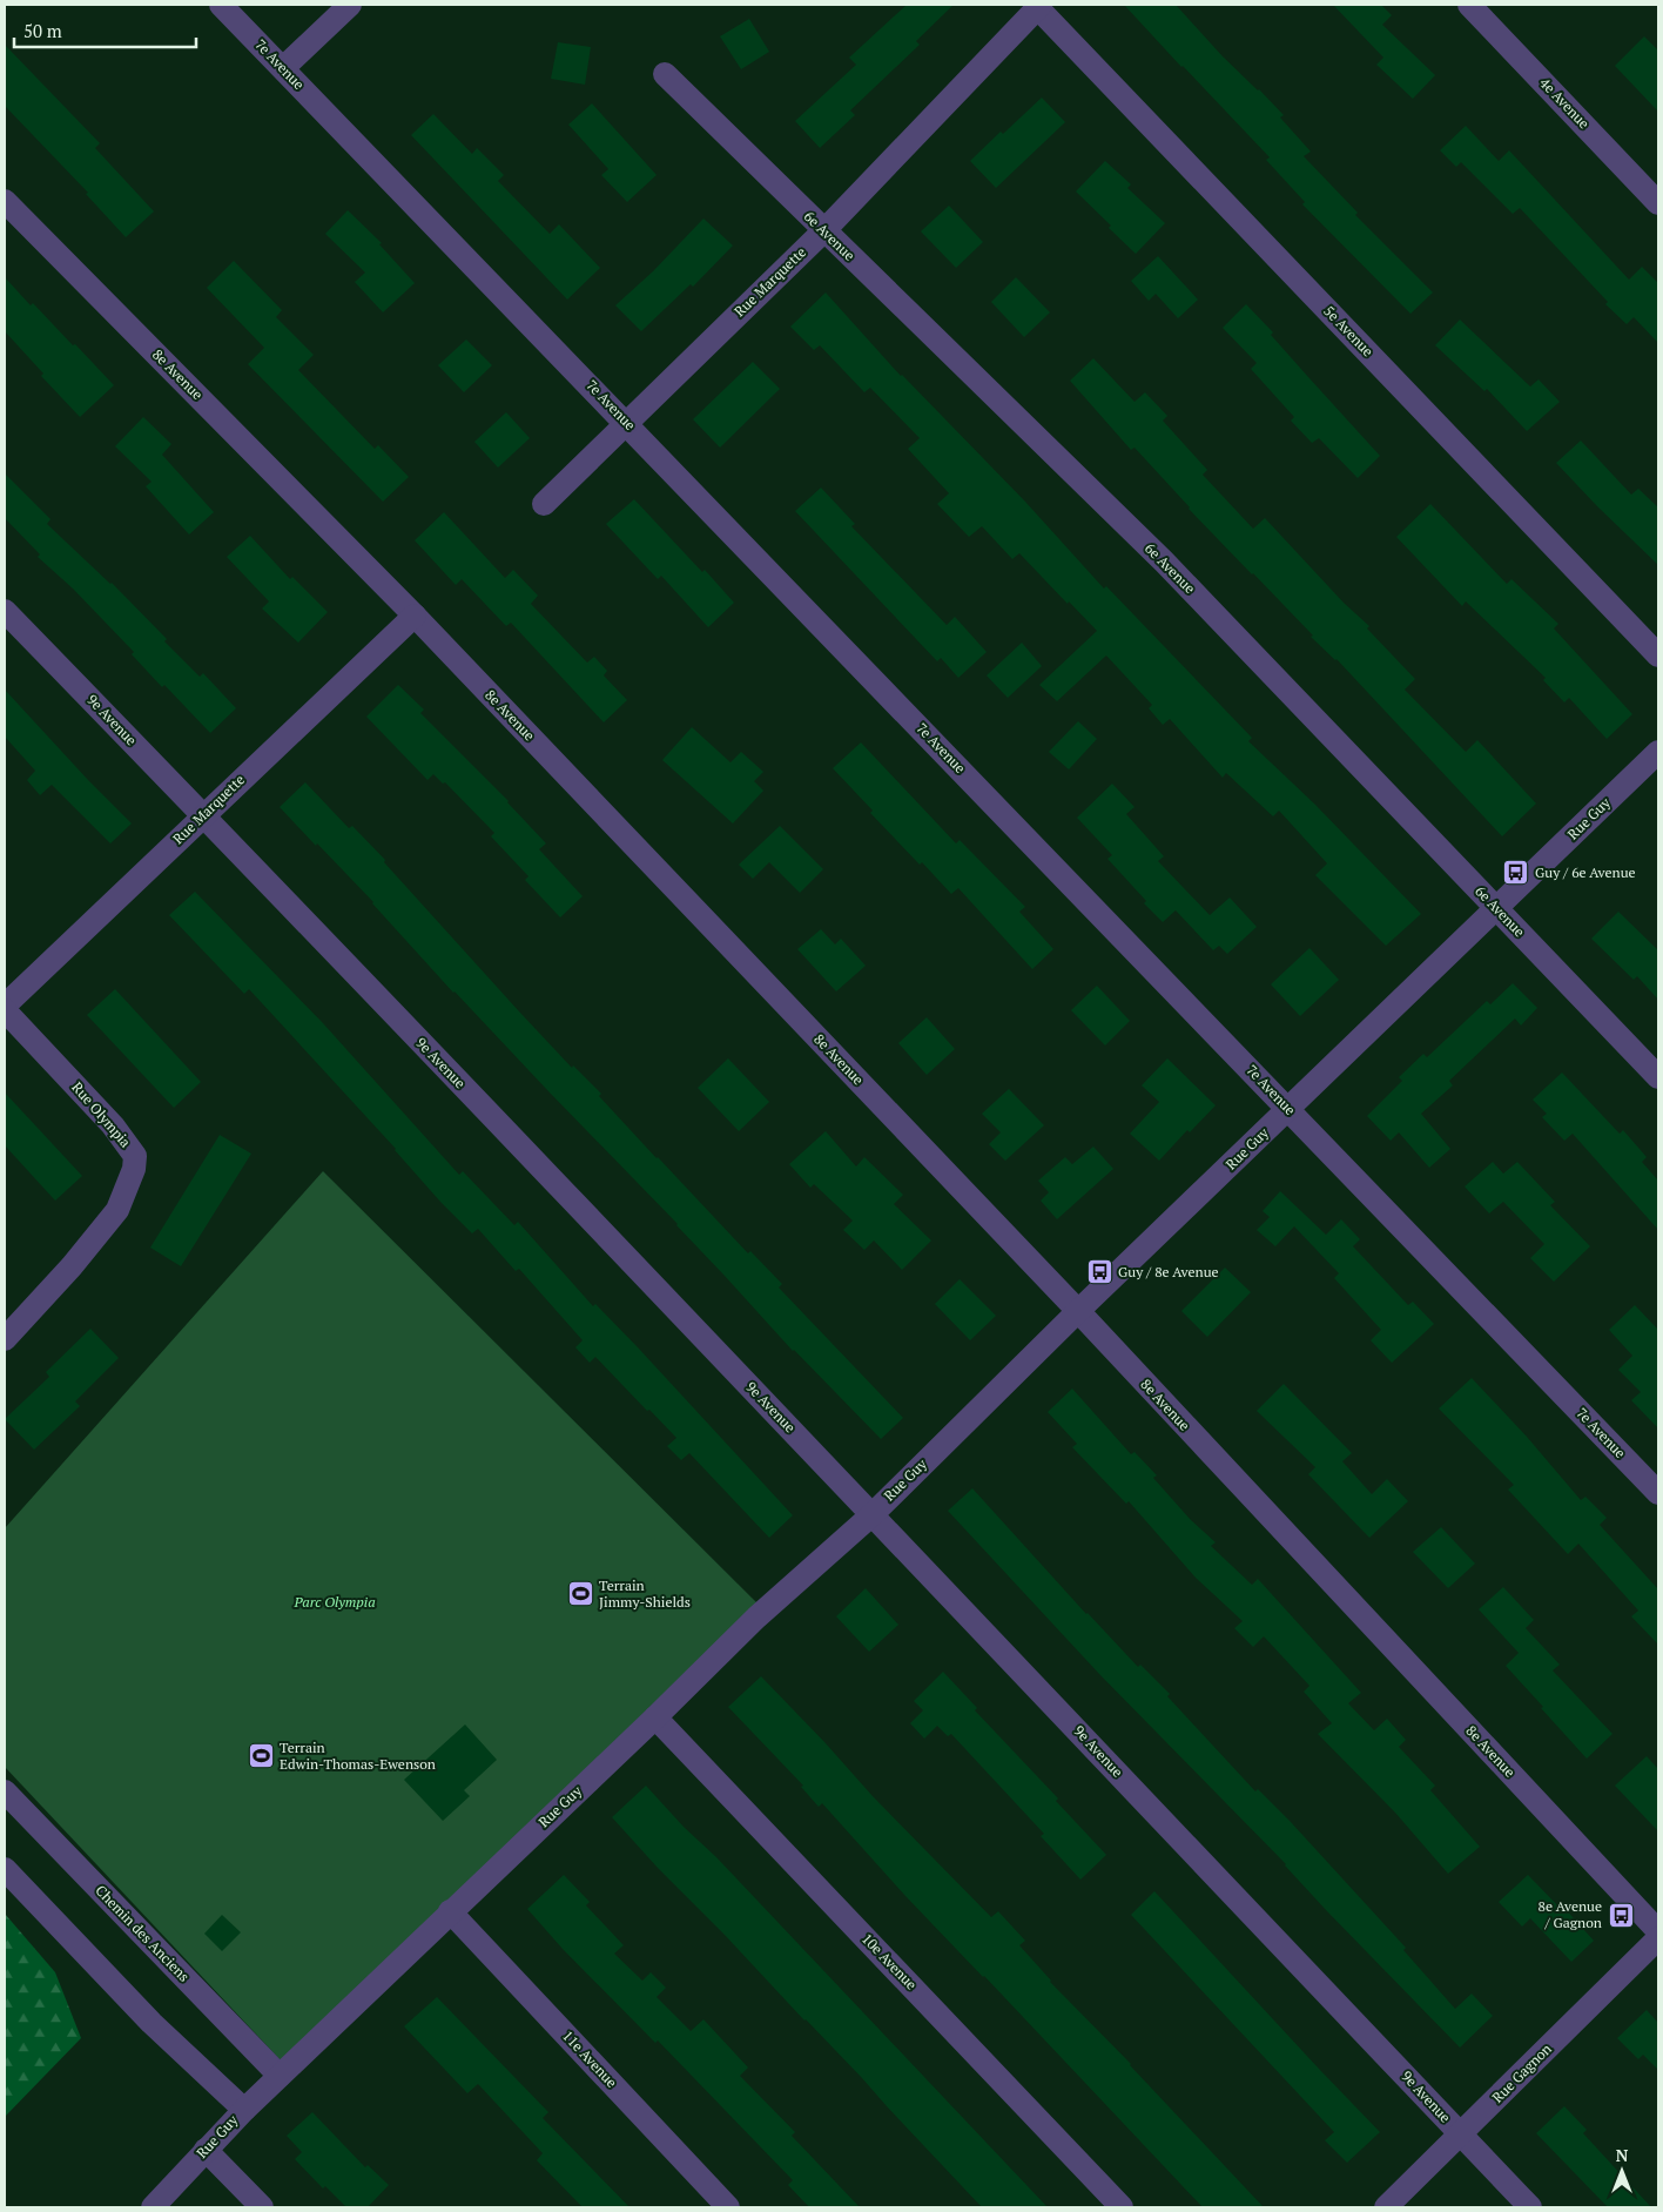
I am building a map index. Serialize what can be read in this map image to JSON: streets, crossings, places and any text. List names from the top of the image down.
{
  "streets": {
    "street": [
      "7e Avenue",
      "4e Avenue",
      "6e Avenue",
      "Rue Marquette",
      "5e Avenue",
      "8e Avenue",
      "9e Avenue",
      "Rue Guy",
      "Rue Olympia",
      "Chemin des Anciens",
      "10e Avenue",
      "11e Avenue",
      "Rue Gagnon"
    ]
  },
  "crossings": [
    ["7e Avenue", "Rue Marquette"],
    ["7e Avenue", "Rue Guy"],
    ["6e Avenue", "Rue Marquette"],
    ["6e Avenue", "Rue Guy"],
    ["Rue Marquette", "5e Avenue"],
    ["Rue Marquette", "8e Avenue"],
    ["Rue Marquette", "9e Avenue"],
    ["8e Avenue", "Rue Guy"],
    ["9e Avenue", "Rue Guy"],
    ["9e Avenue", "Rue Gagnon"],
    ["Rue Guy", "Chemin des Anciens"],
    ["Rue Guy", "10e Avenue"],
    ["Rue Guy", "11e Avenue"]
  ],
  "parks": ["Parc Olympia"],
  "places": {
    "bus stop": ["Guy / 6e Avenue", "Guy / 8e Avenue", "8e Avenue / Gagnon"],
    "sports": ["Terrain Jimmy-Shields", "Terrain Edwin-Thomas-Ewenson"]
  },
  "scale_bar": "50 m",
  "north": "top"
}
